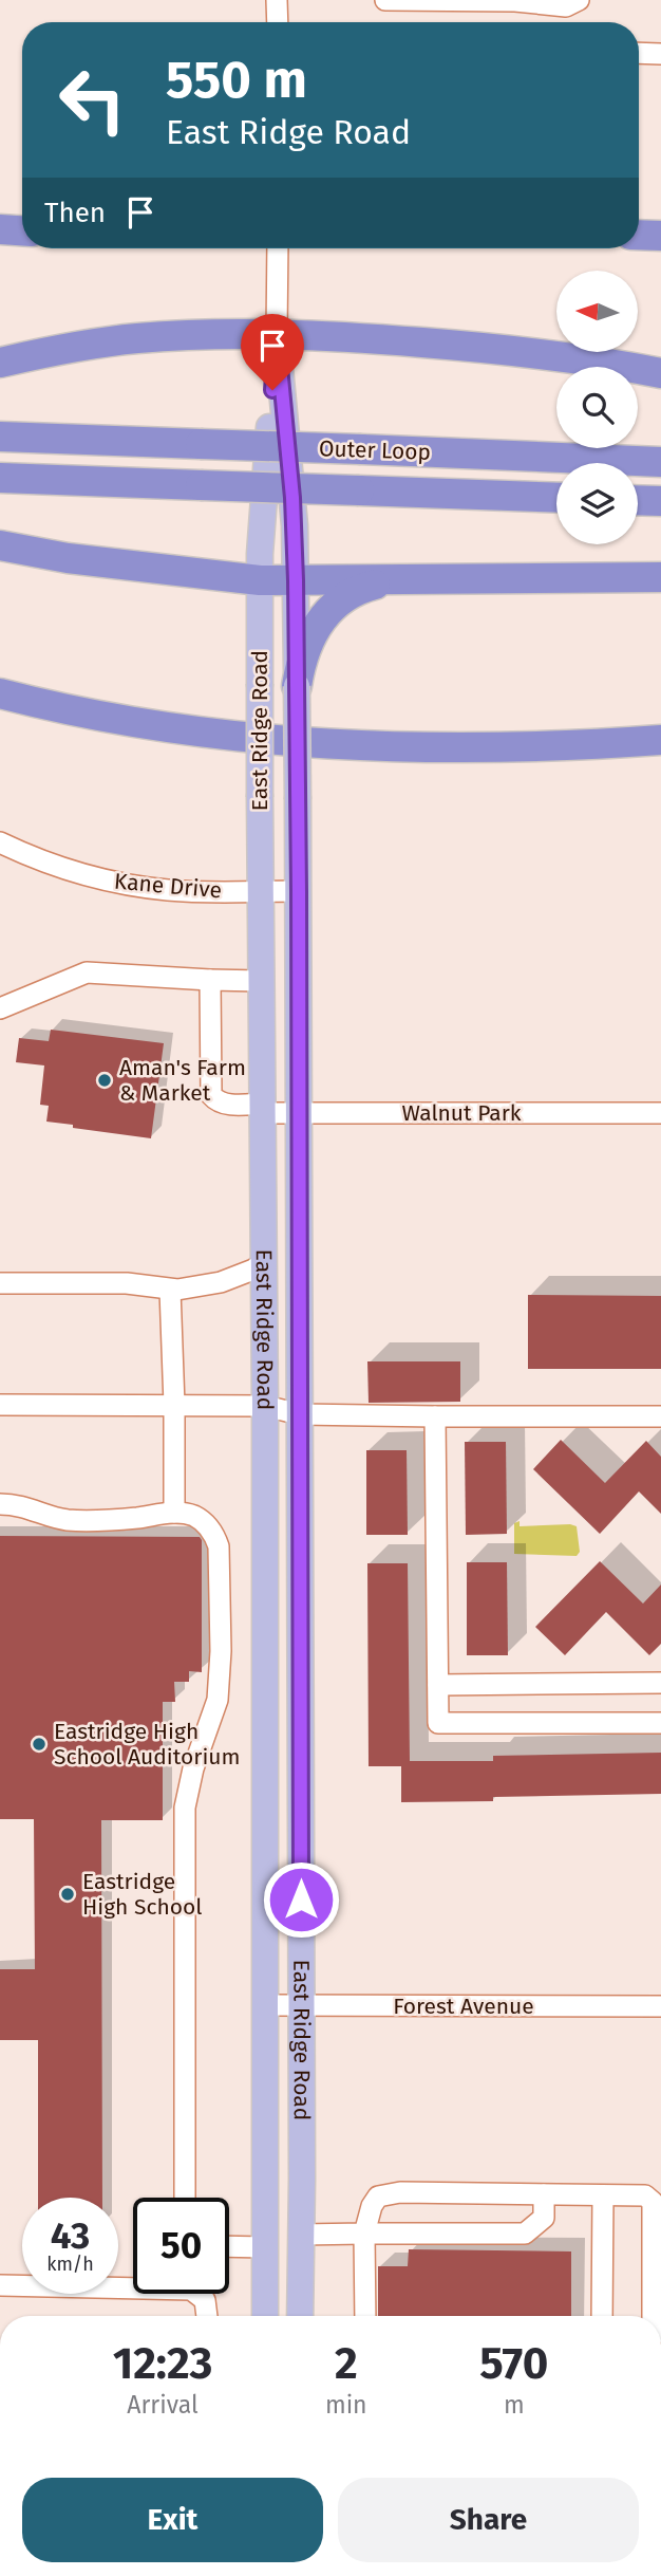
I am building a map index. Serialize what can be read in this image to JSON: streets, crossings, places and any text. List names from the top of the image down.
{
  "streets": {
    "highway": ["Outer Loop"],
    "main road": ["East Ridge Road"],
    "street": ["Kane Drive", "Walnut Park", "Forest Avenue"]
  },
  "crossings": [
    ["East Ridge Road", "Kane Drive"],
    ["East Ridge Road", "Walnut Park"],
    ["East Ridge Road", "Forest Avenue"]
  ],
  "places": ["Aman's Farm & Market", "Eastridge High School Auditorium", "Eastridge High School"],
  "north": "left",
  "page": {
    "turn": ["550 m", "East Ridge Road"],
    "then": "Then",
    "speed": "43 km/h",
    "limit": "50",
    "eta": [
      "12:23",
      "Arrival",
      "2",
      "min",
      "570",
      "m"
    ],
    "buttons": ["Exit", "Share"]
  }
}
